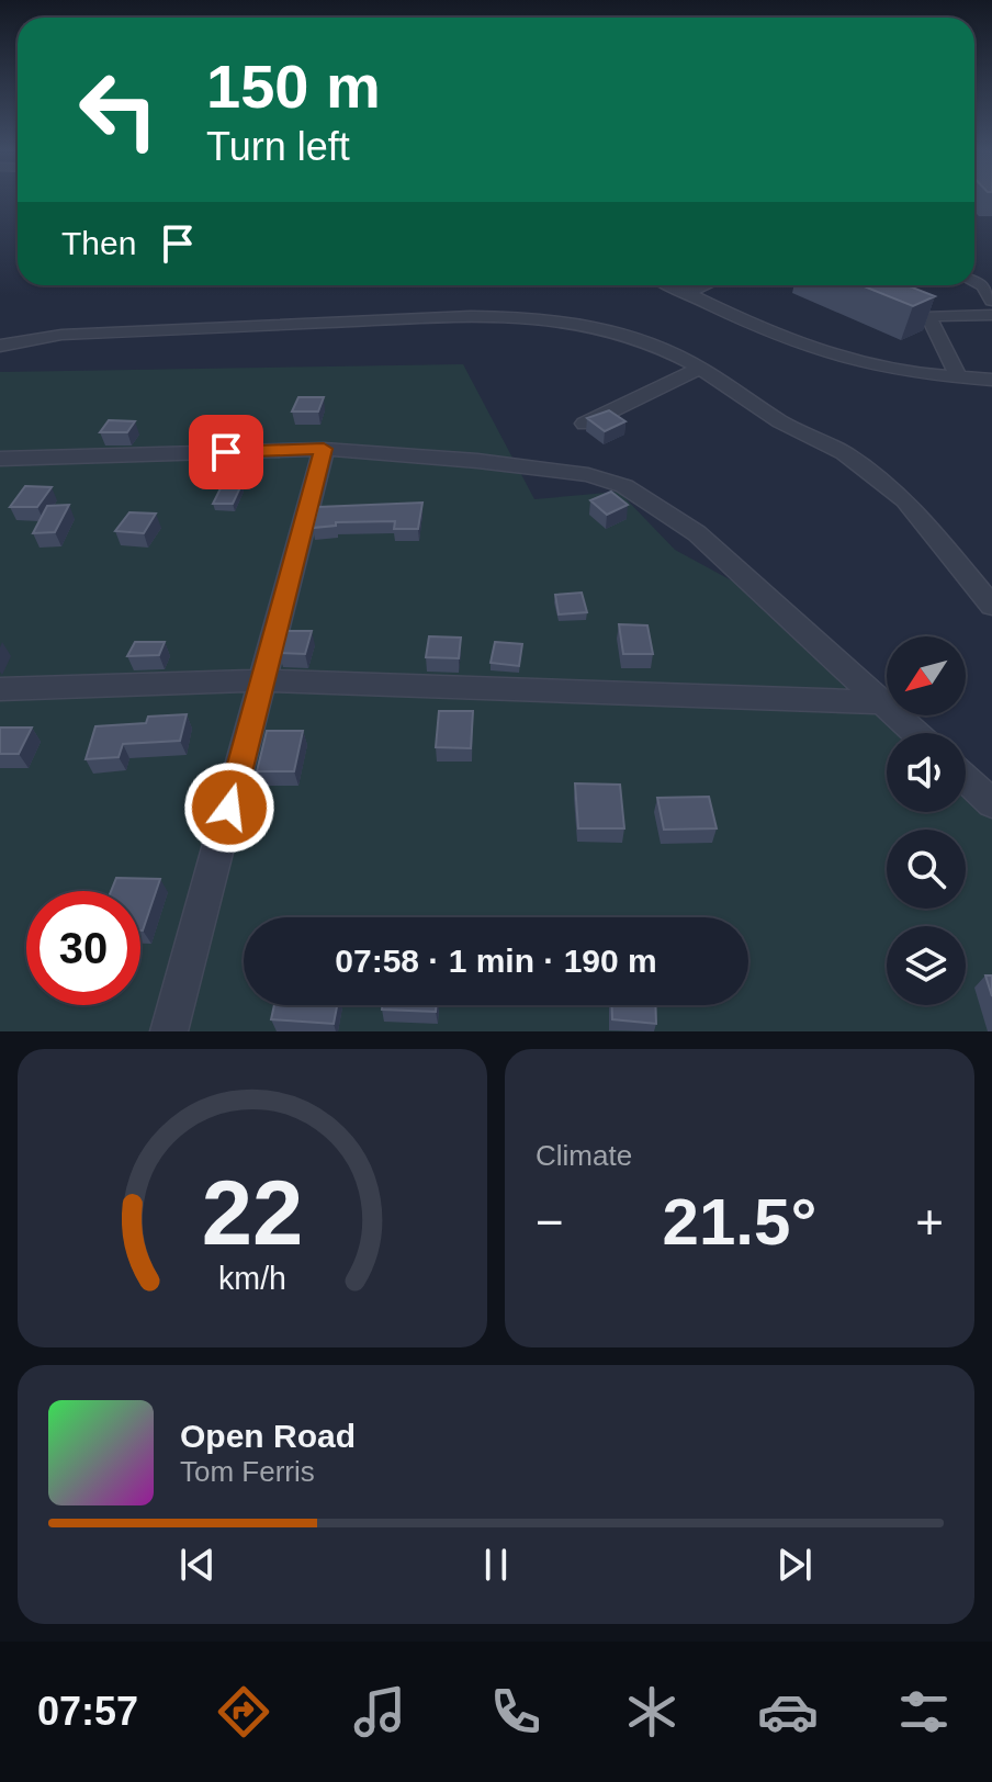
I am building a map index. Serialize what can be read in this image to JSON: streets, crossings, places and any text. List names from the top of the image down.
{
  "north": "bottom left",
  "page": {
    "turn": ["150 m", "Turn left"],
    "then": "Then",
    "limit": "30",
    "trip": "07:58 · 1 min · 190 m",
    "tile": "Climate",
    "heat": ["−", "21.5°", "+"],
    "song": ["Open Road", "Tom Ferris"],
    "tabs": "07:57",
    "gauge": ["22", "km/h"]
  }
}
